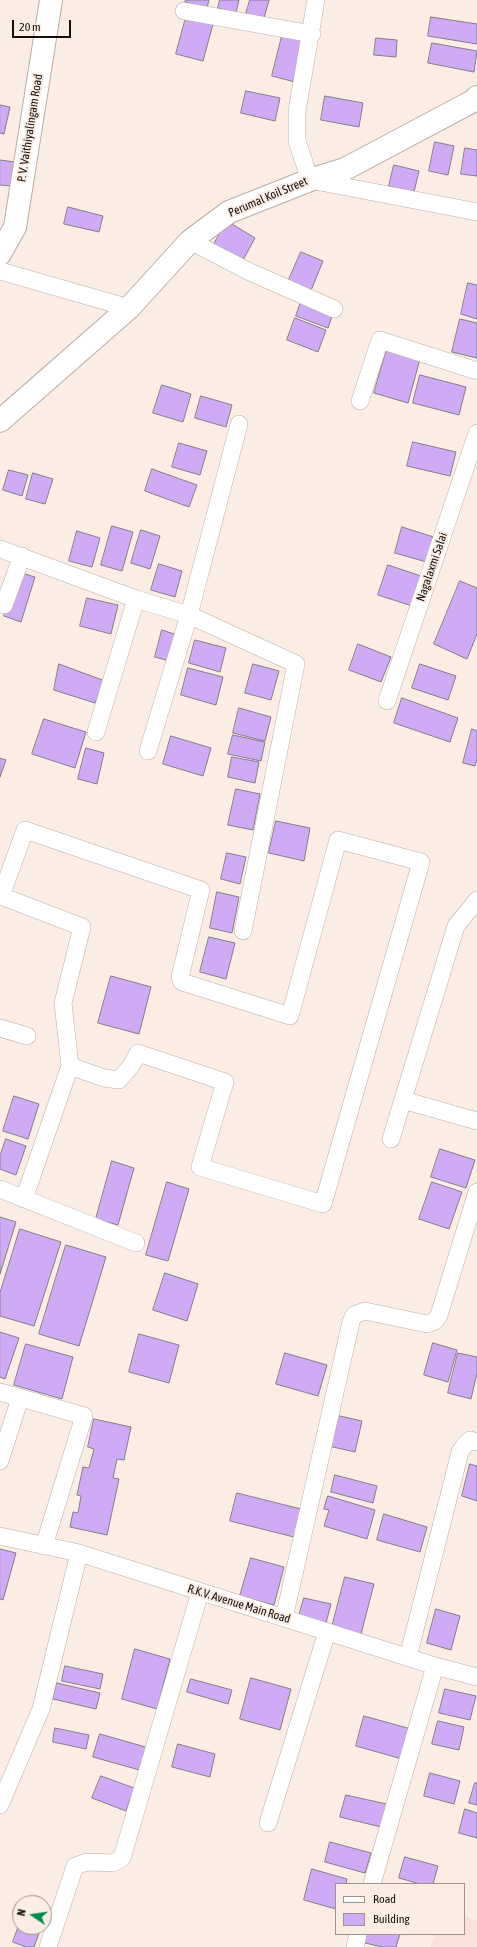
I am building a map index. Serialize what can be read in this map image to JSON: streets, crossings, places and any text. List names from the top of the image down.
{
  "streets": {
    "street": [
      "P. V. Vaithiyalingam Road",
      "Perumal Koil Street",
      "Nagalaxmi Salai",
      "R.K.V. Avenue Main Road"
    ]
  },
  "legend": ["Road", "Building"],
  "scale_bar": "20 m",
  "north": "left"
}
